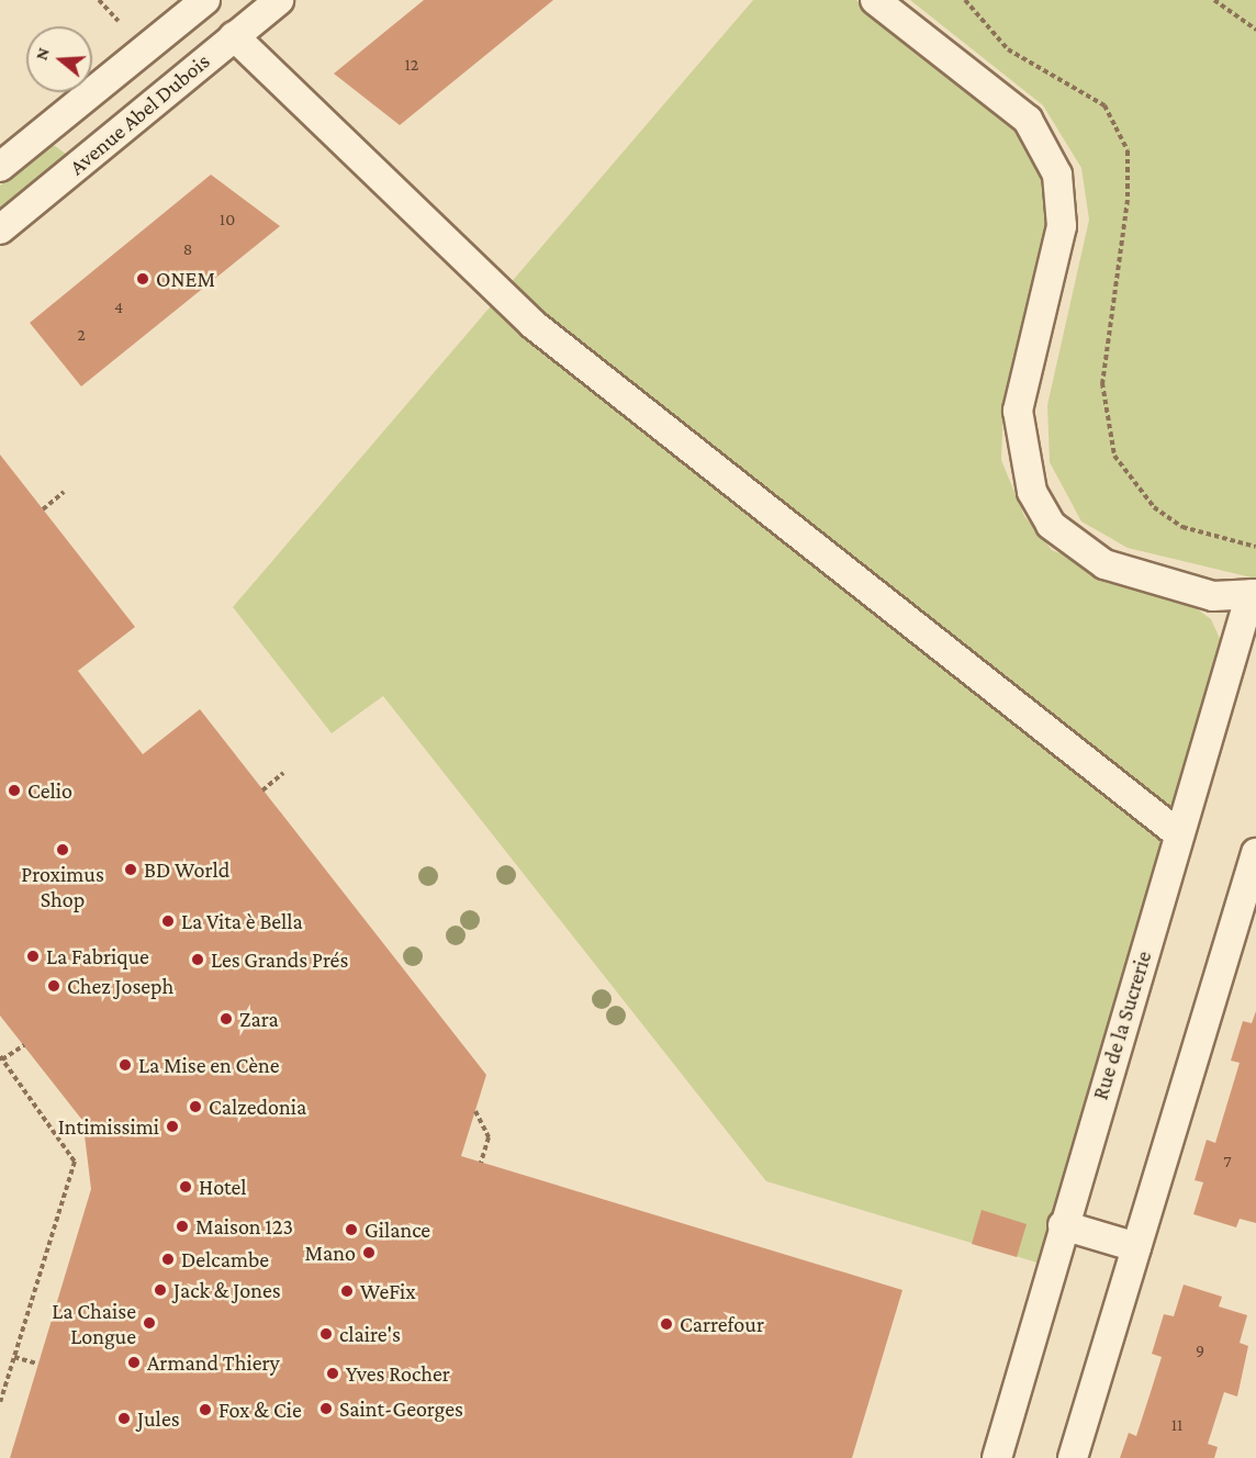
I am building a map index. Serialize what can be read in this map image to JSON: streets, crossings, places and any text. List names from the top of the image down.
{
  "streets": {
    "street": ["Avenue Abel Dubois", "Rue de la Sucrerie"]
  },
  "places": [
    "ONEM",
    "Celio",
    "Proximus Shop",
    "BD World",
    "La Vita è Bella",
    "La Fabrique",
    "Les Grands Prés",
    "Chez Joseph",
    "Zara",
    "La Mise en Cène",
    "Calzedonia",
    "Intimissimi",
    "Hotel",
    "Maison 123",
    "Gilance",
    "Mano",
    "Delcambe",
    "Jack & Jones",
    "WeFix",
    "La Chaise Longue",
    "Carrefour",
    "claire's",
    "Armand Thiery",
    "Yves Rocher",
    "Saint-Georges",
    "Fox & Cie",
    "Jules"
  ],
  "house_numbers": [
    "12",
    "10",
    "8",
    "4",
    "2",
    "7",
    "9",
    "11"
  ],
  "north": "left"
}
